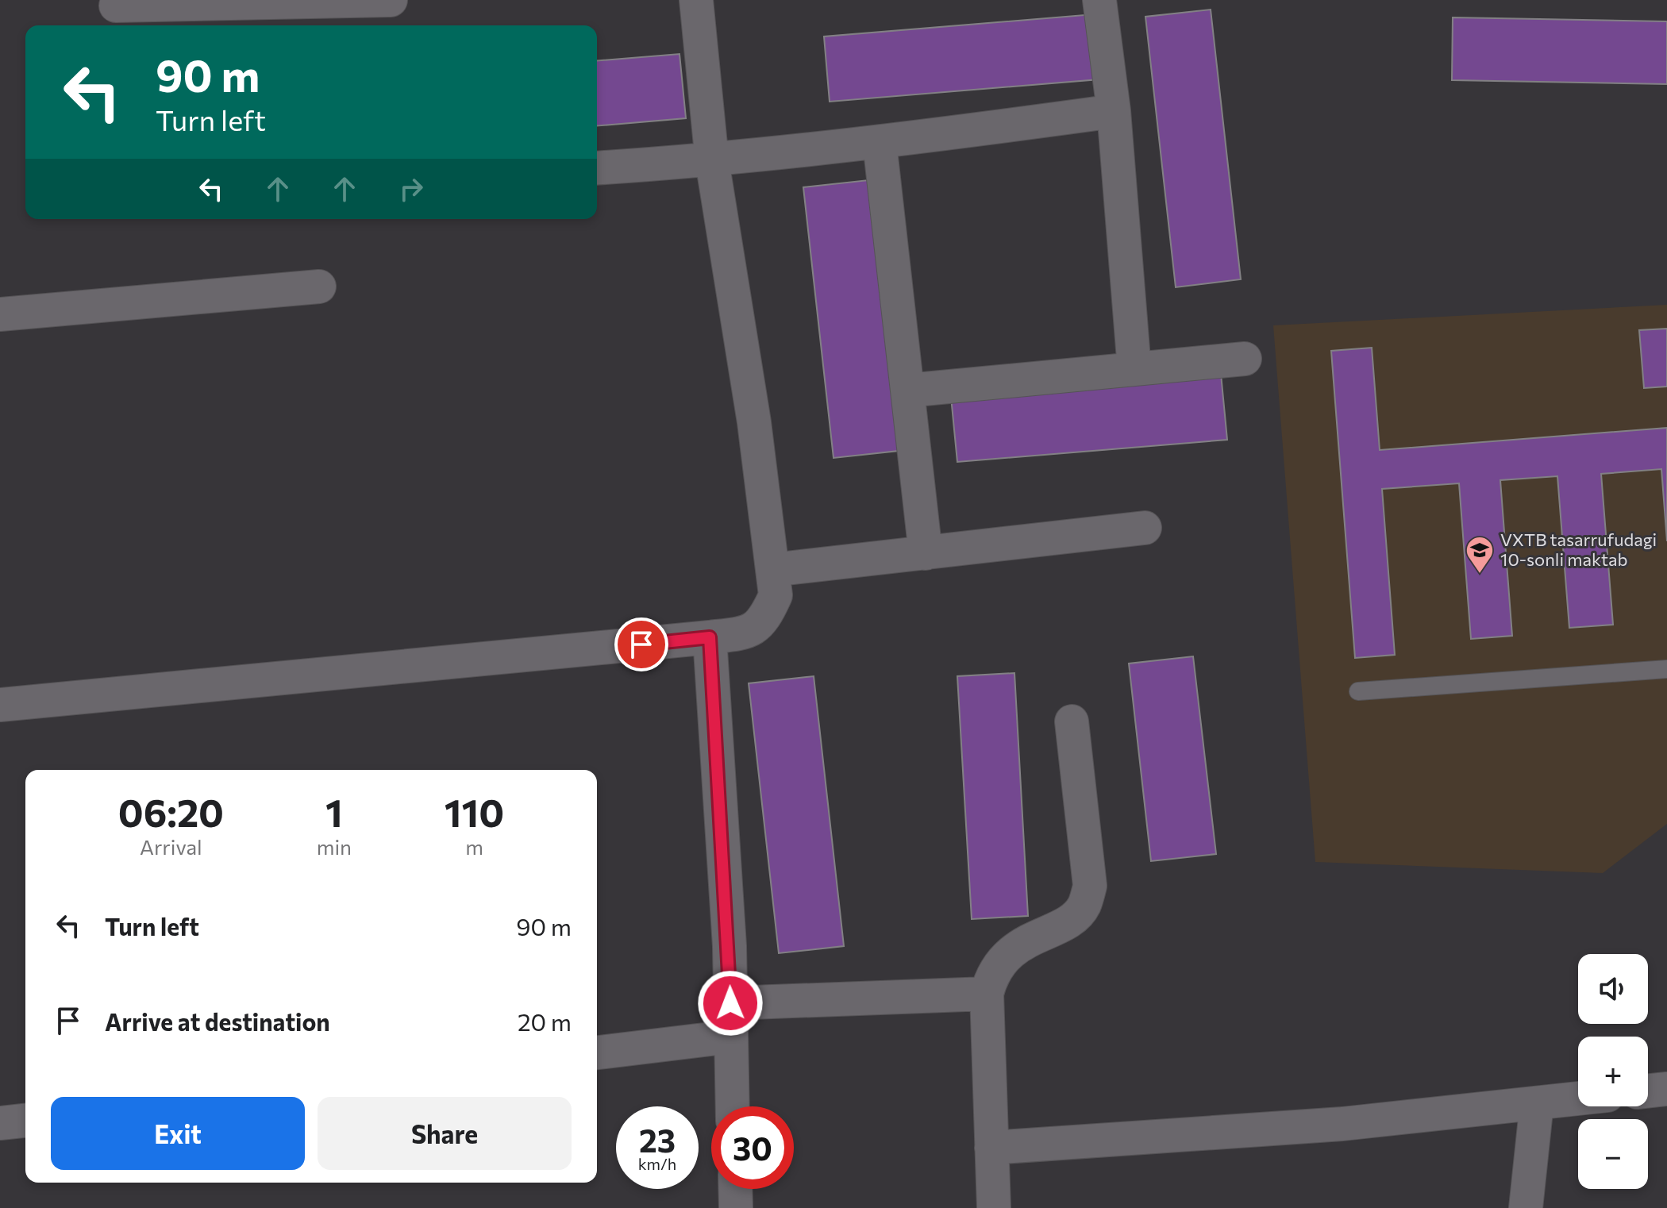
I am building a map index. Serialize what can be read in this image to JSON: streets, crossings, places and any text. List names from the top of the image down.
{
  "places": {
    "school or university": ["VXTB tasarrufudagi 10-sonli maktab"]
  },
  "page": {
    "turn": ["90 m", "Turn left"],
    "eta": [
      "06:20",
      "Arrival",
      "1",
      "min",
      "110",
      "m"
    ],
    "list": [
      {
        "name": "Turn left",
        "value": "90 m"
      },
      {
        "name": "Arrive at destination",
        "value": "20 m"
      }
    ],
    "map_buttons": ["+", "−"],
    "buttons": ["Exit", "Share"],
    "speed": "23 km/h",
    "limit": "30"
  }
}
